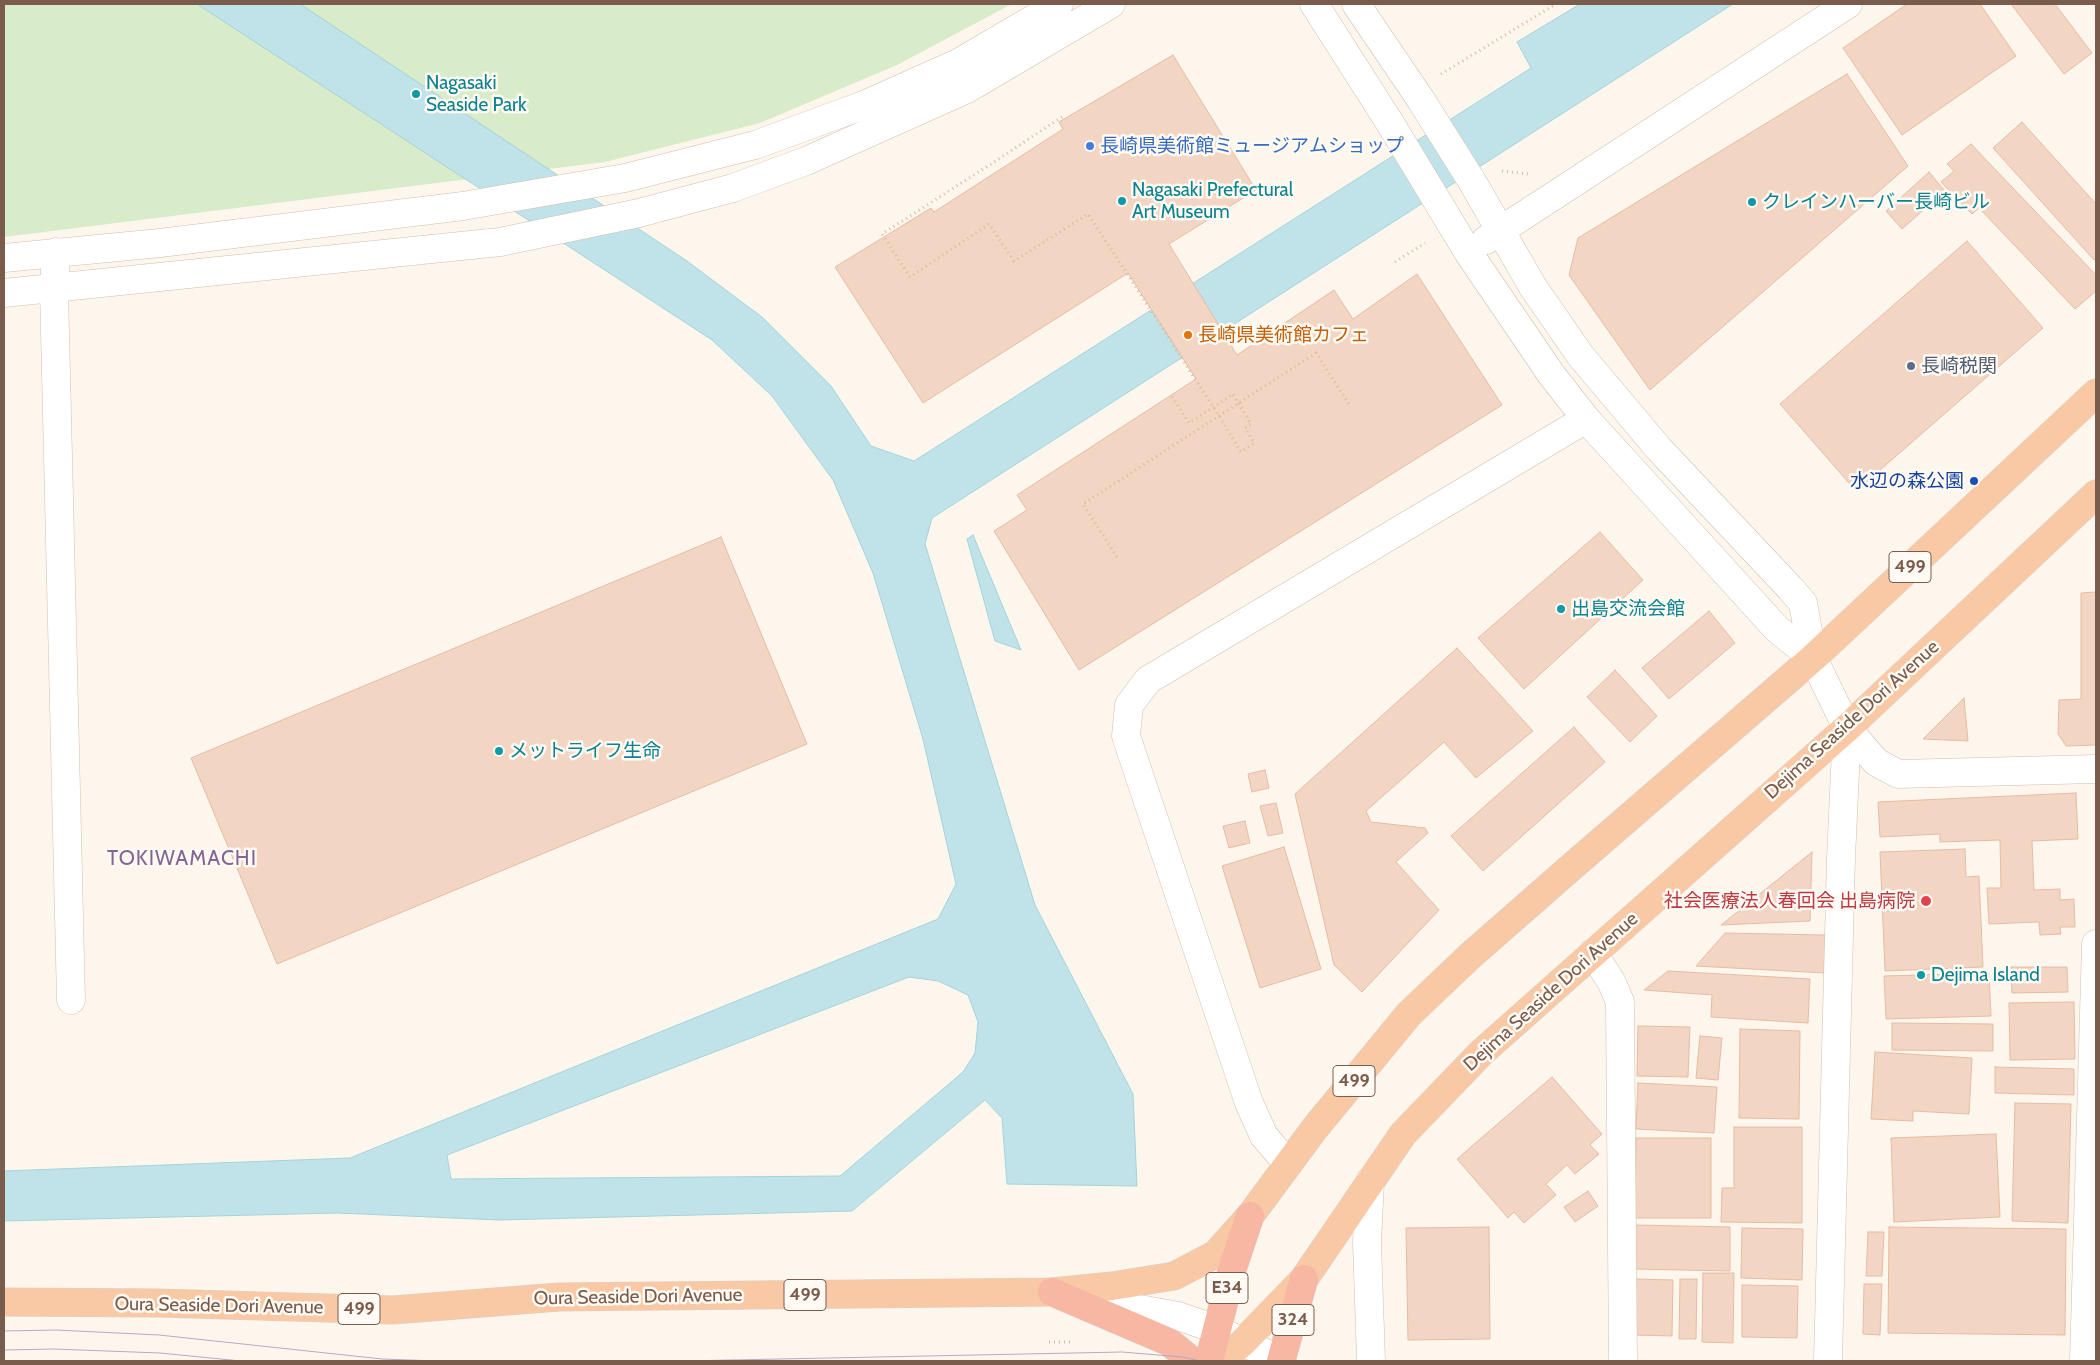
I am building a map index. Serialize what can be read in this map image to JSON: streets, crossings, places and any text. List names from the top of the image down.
{
  "streets": {
    "highway": [
      "499",
      "Dejima Seaside Dori Avenue",
      "E34",
      "Oura Seaside Dori Avenue",
      "324"
    ]
  },
  "crossings": [
    ["499", "E34"],
    ["499", "Oura Seaside Dori Avenue"],
    ["Dejima Seaside Dori Avenue", "324"],
    ["E34", "Oura Seaside Dori Avenue"]
  ],
  "districts": ["TOKIWAMACHI"],
  "places": [
    "Nagasaki Seaside Park",
    "長崎県美術館ミュージアムショップ",
    "Nagasaki Prefectural Art Museum",
    "クレインハーバー長崎ビル",
    "長崎県美術館カフェ",
    "長崎税関",
    "水辺の森公園",
    "出島交流会館",
    "メットライフ生命",
    "社会医療法人春回会 出島病院",
    "Dejima Island"
  ]
}
